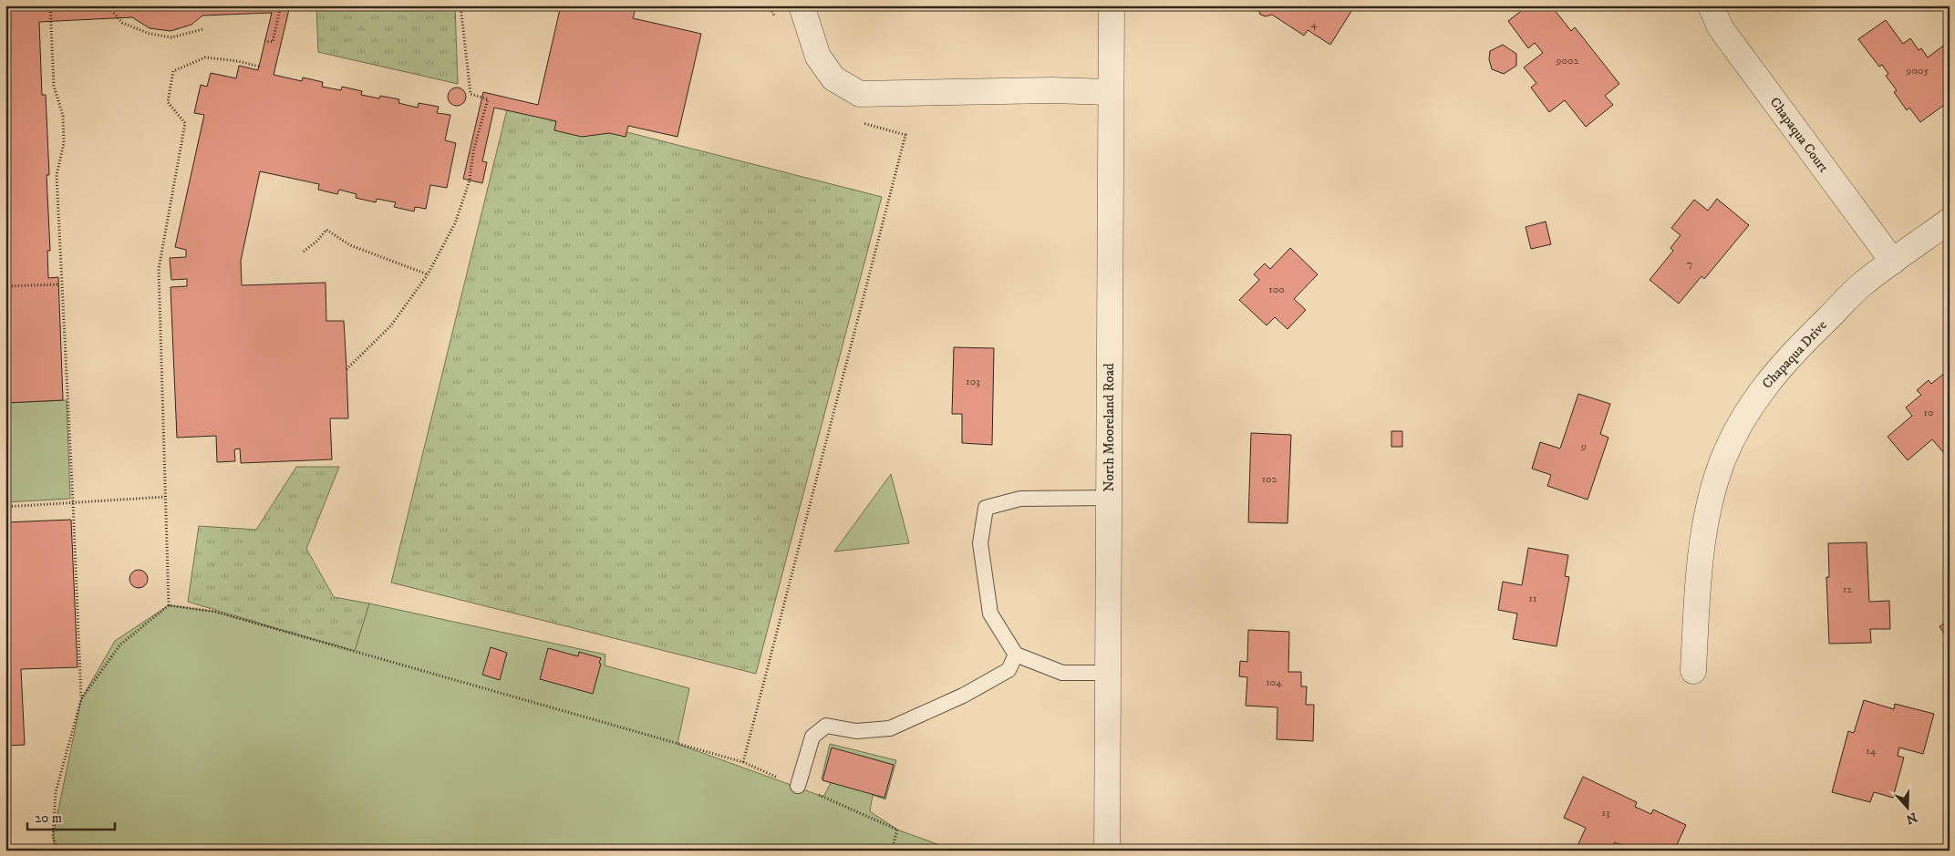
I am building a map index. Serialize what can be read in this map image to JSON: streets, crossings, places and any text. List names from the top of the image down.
{
  "streets": {
    "street": ["Chapaqua Court", "Chapaqua Drive", "North Mooreland Road"]
  },
  "crossings": [
    ["Chapaqua Court", "Chapaqua Drive"]
  ],
  "house_numbers": [
    "4",
    "9002",
    "9005",
    "7",
    "100",
    "103",
    "10",
    "9",
    "102",
    "12",
    "11",
    "104",
    "14",
    "13"
  ],
  "scale_bar": "20 m",
  "north": "bottom"
}
